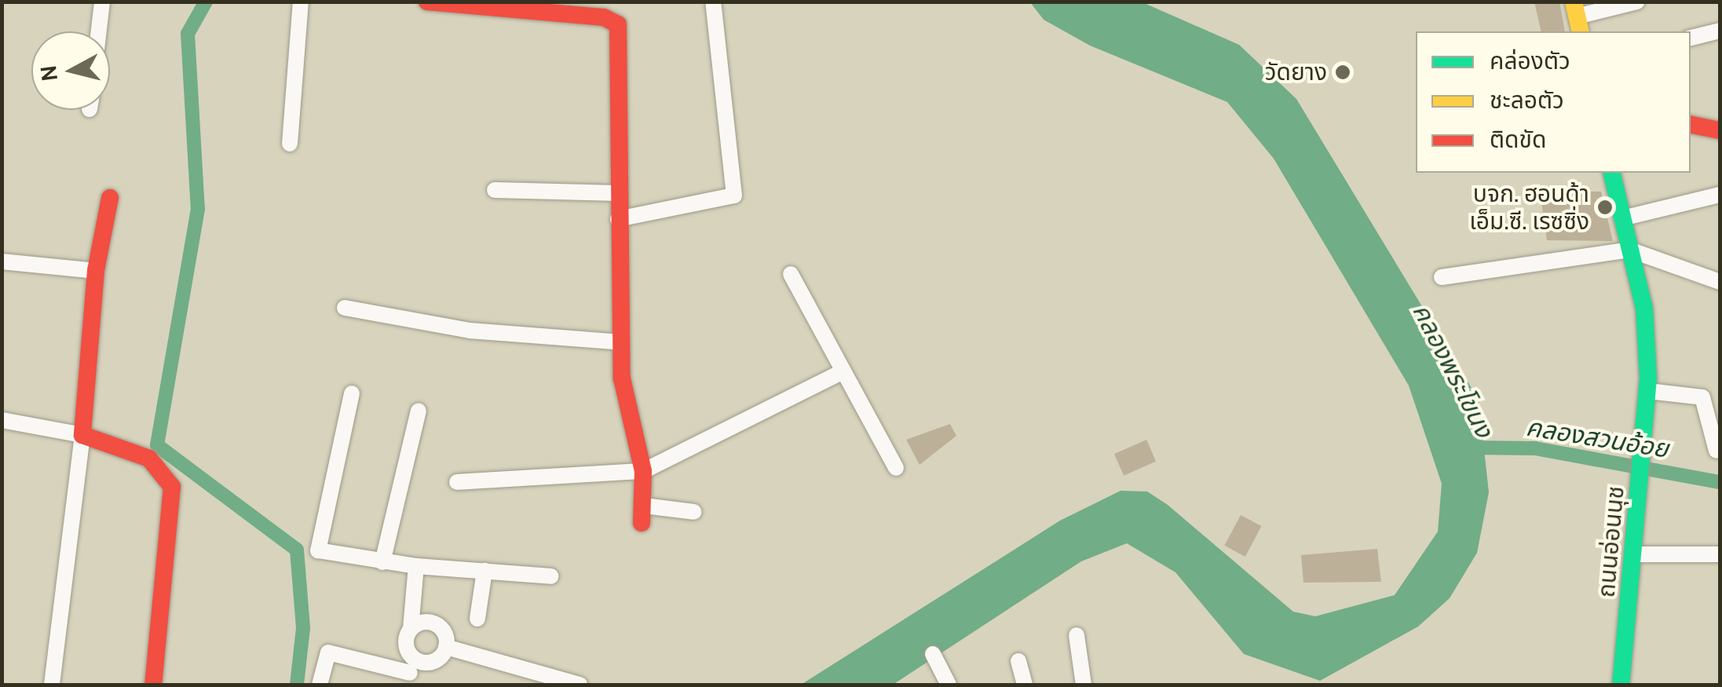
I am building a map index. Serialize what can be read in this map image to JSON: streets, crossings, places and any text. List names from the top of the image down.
{
  "streets": {
    "street": ["ถนนอ่อนนุช"]
  },
  "water": ["คลองพระโขนง", "คลองสวนอ้อย"],
  "places": ["วัดยาง", "บจก. ฮอนด้า เอ็ม.ซี. เรซซิ่ง"],
  "legend": ["คล่องตัว", "ชะลอตัว", "ติดขัด"],
  "north": "left"
}
